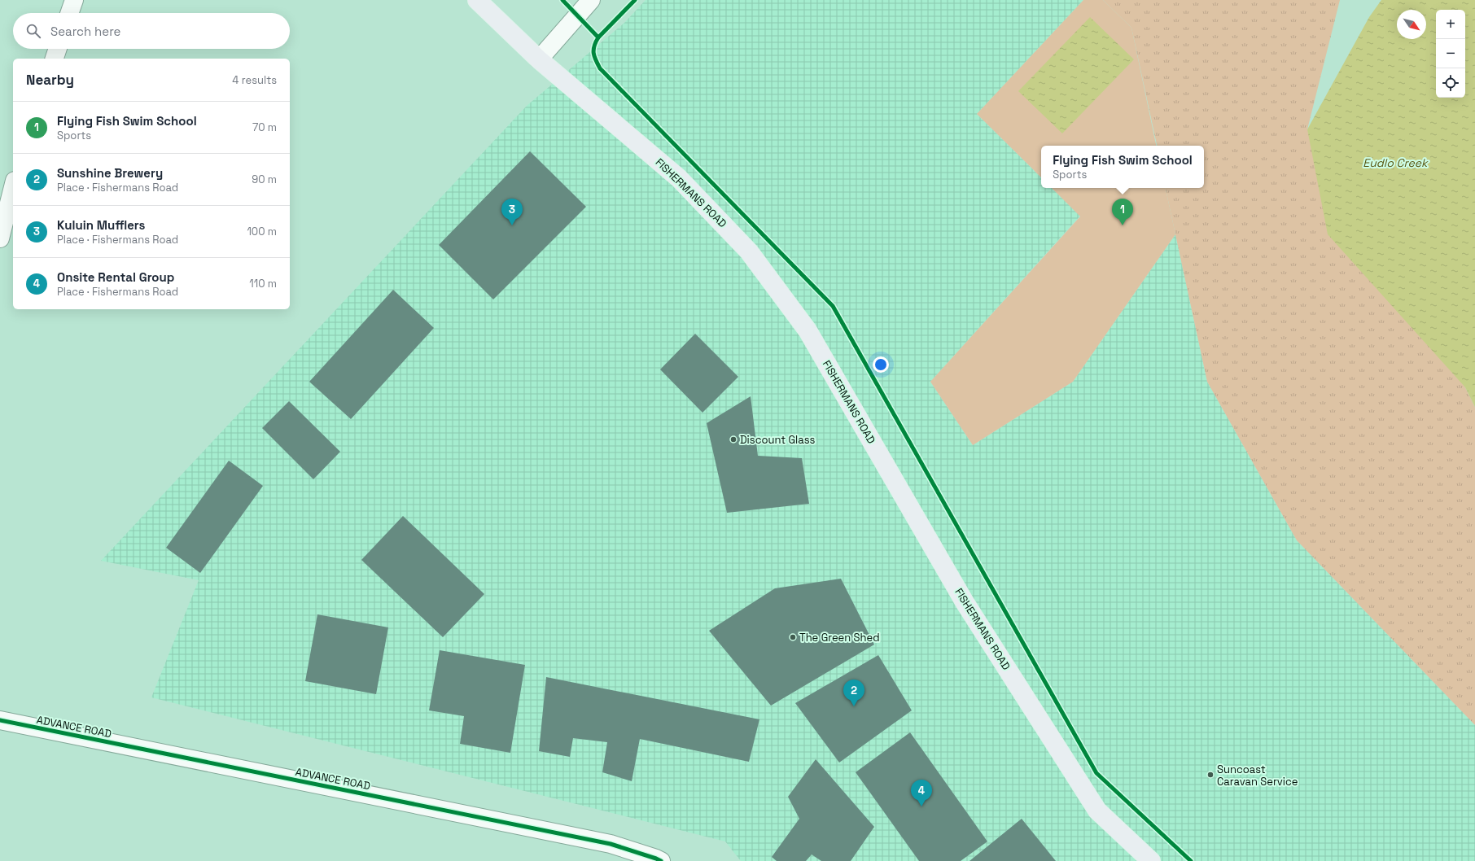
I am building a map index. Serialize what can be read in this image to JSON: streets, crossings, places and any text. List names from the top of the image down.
{
  "streets": {
    "main road": ["FISHERMANS ROAD"],
    "street": ["ADVANCE ROAD"]
  },
  "water": ["Eudlo Creek"],
  "places": ["Discount Glass", "The Green Shed", "Suncoast Caravan Service"],
  "north": "bottom right",
  "page": {
    "map_buttons": ["+", "−"],
    "search": "Search here",
    "heading": ["Nearby", "4 results"],
    "list": [
      {
        "mark": "1",
        "name": "Flying Fish Swim School",
        "note": "Sports",
        "value": "70 m"
      },
      {
        "mark": "2",
        "name": "Sunshine Brewery",
        "note": "Place · Fishermans Road",
        "value": "90 m"
      },
      {
        "mark": "3",
        "name": "Kuluin Mufflers",
        "note": "Place · Fishermans Road",
        "value": "100 m"
      },
      {
        "mark": "4",
        "name": "Onsite Rental Group",
        "note": "Place · Fishermans Road",
        "value": "110 m"
      }
    ],
    "popup": ["Flying Fish Swim School", "Sports"],
    "pins": [
      "1",
      "3",
      "2",
      "4"
    ]
  }
}
